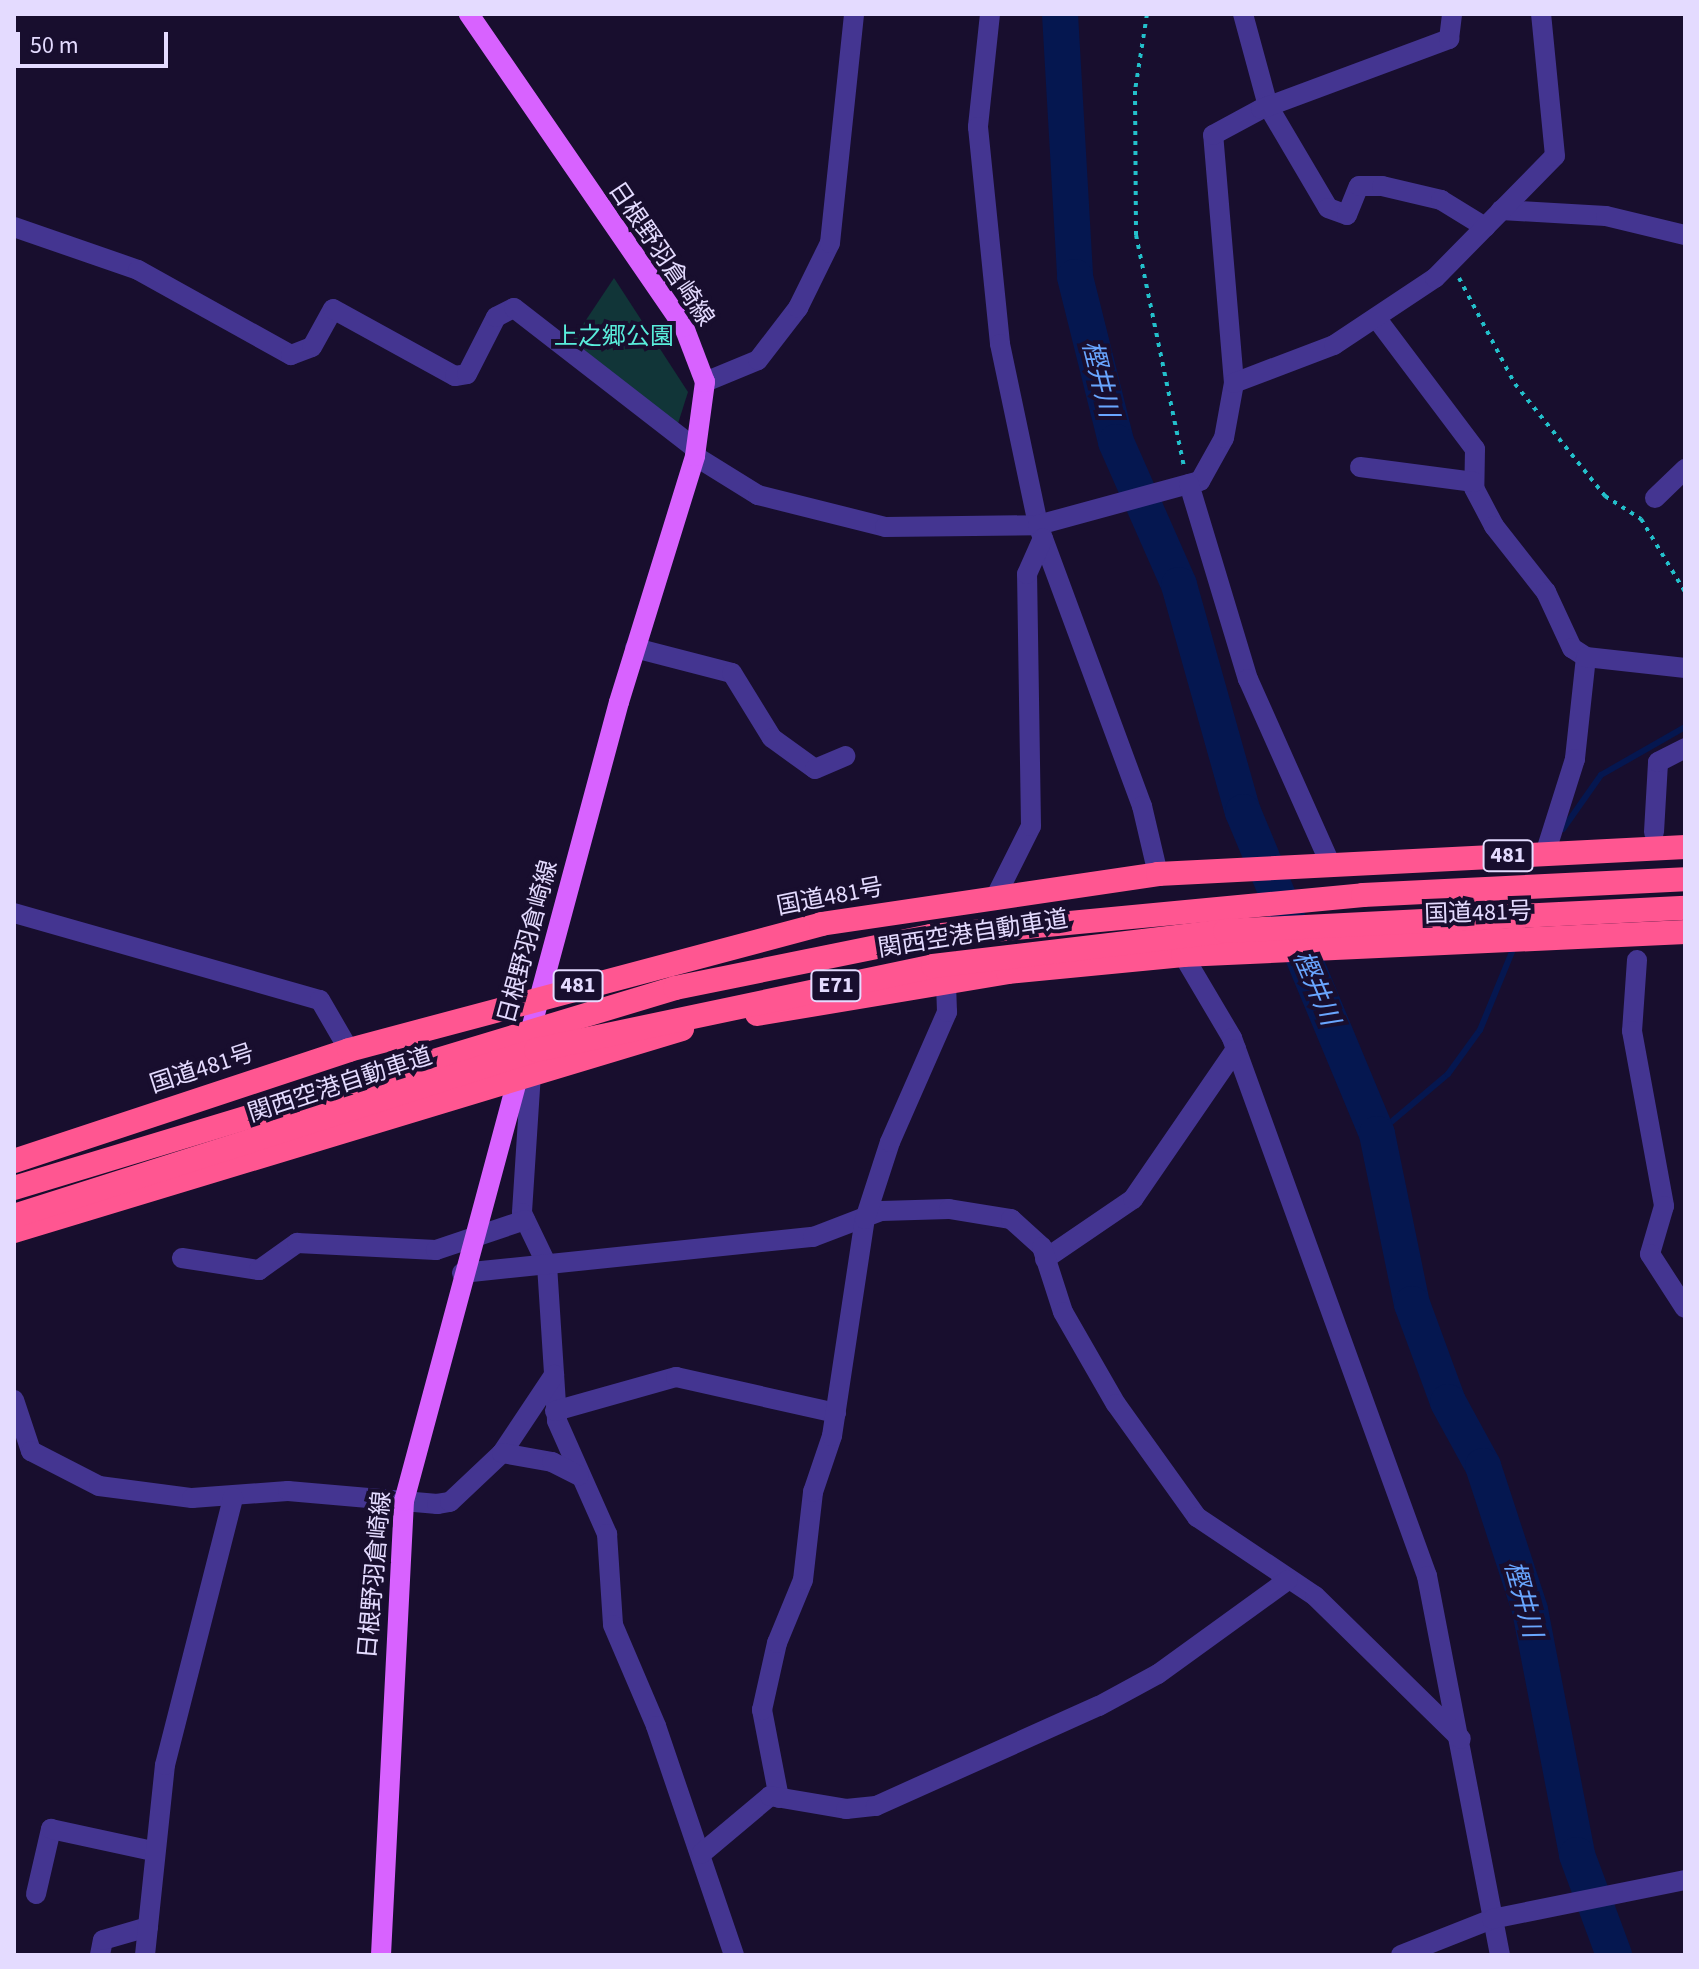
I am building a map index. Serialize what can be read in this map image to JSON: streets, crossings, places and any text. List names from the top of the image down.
{
  "streets": {
    "highway": [
      "481",
      "国道481号",
      "関西空港自動車道",
      "E71"
    ],
    "main road": ["日根野羽倉崎線"]
  },
  "crossings": [
    ["日根野羽倉崎線", "国道481号"]
  ],
  "water": ["樫井川"],
  "parks": ["上之郷公園"],
  "scale_bar": "50 m"
}
